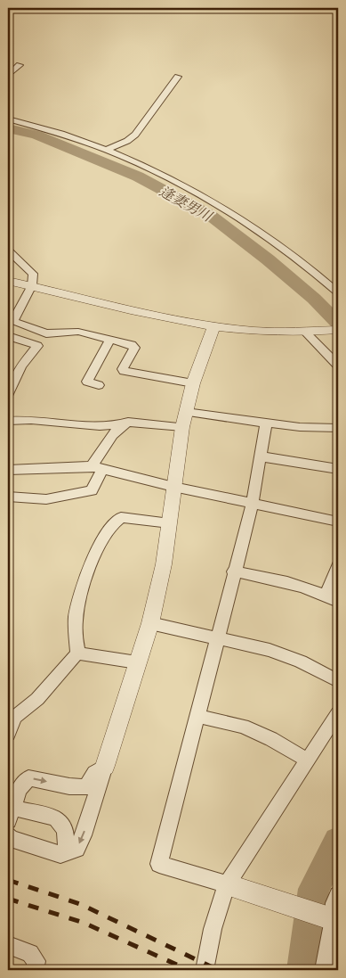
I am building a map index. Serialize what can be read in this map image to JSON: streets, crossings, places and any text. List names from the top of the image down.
{
  "water": ["逢妻男川"]
}
